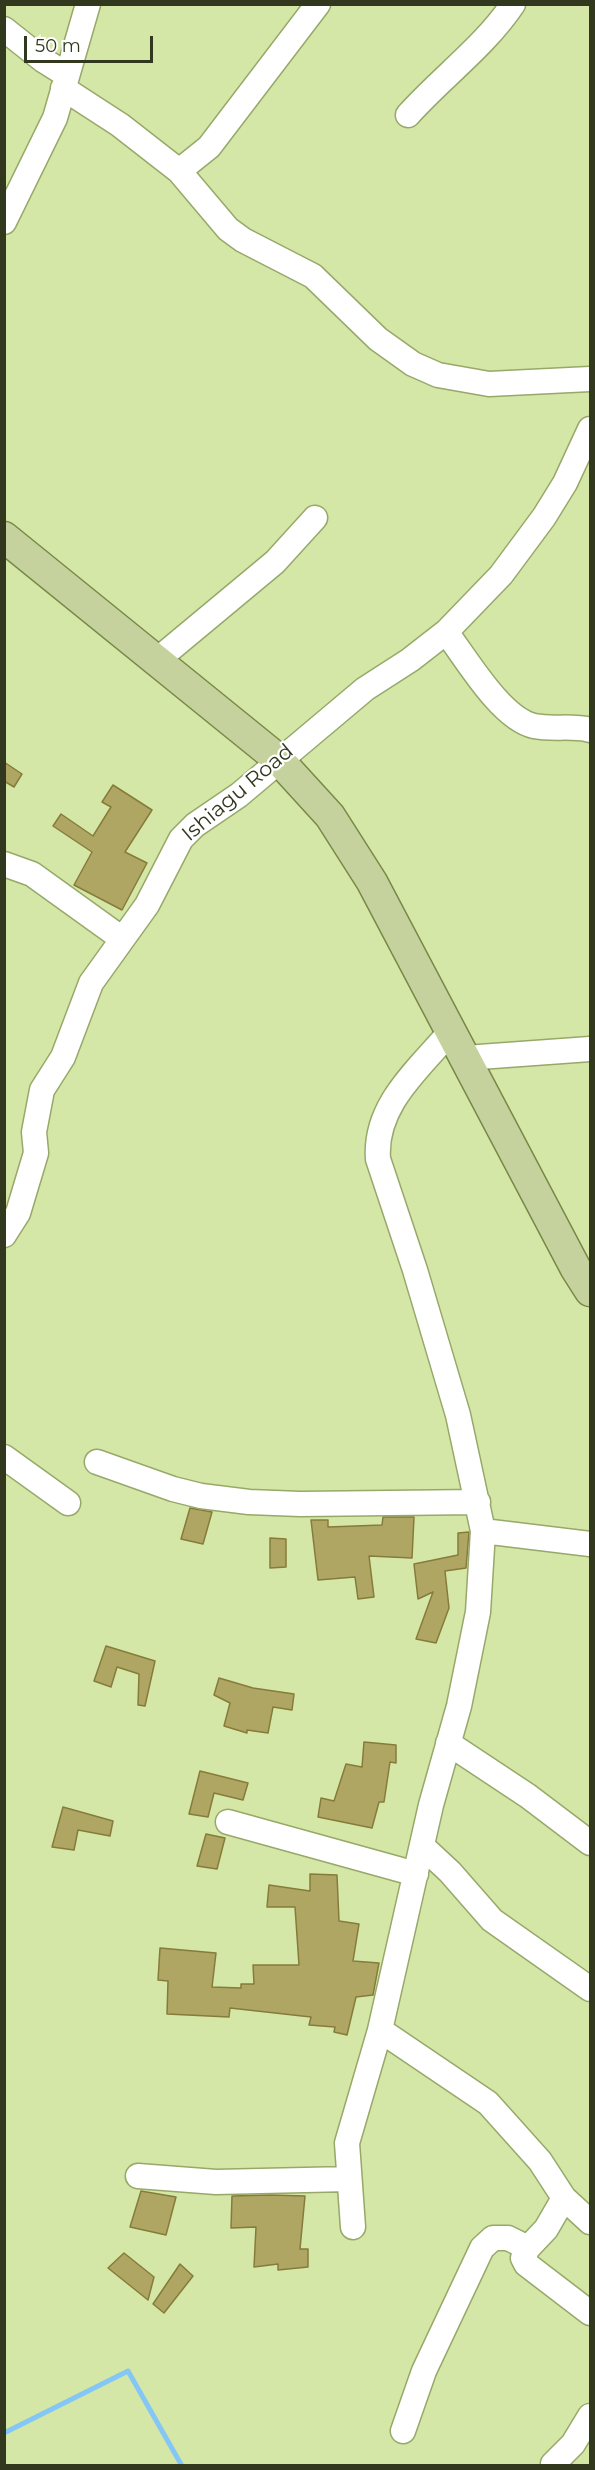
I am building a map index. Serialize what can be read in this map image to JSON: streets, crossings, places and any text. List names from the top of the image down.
{
  "streets": {
    "street": ["Ishiagu Road"]
  },
  "scale_bar": "50 m"
}
